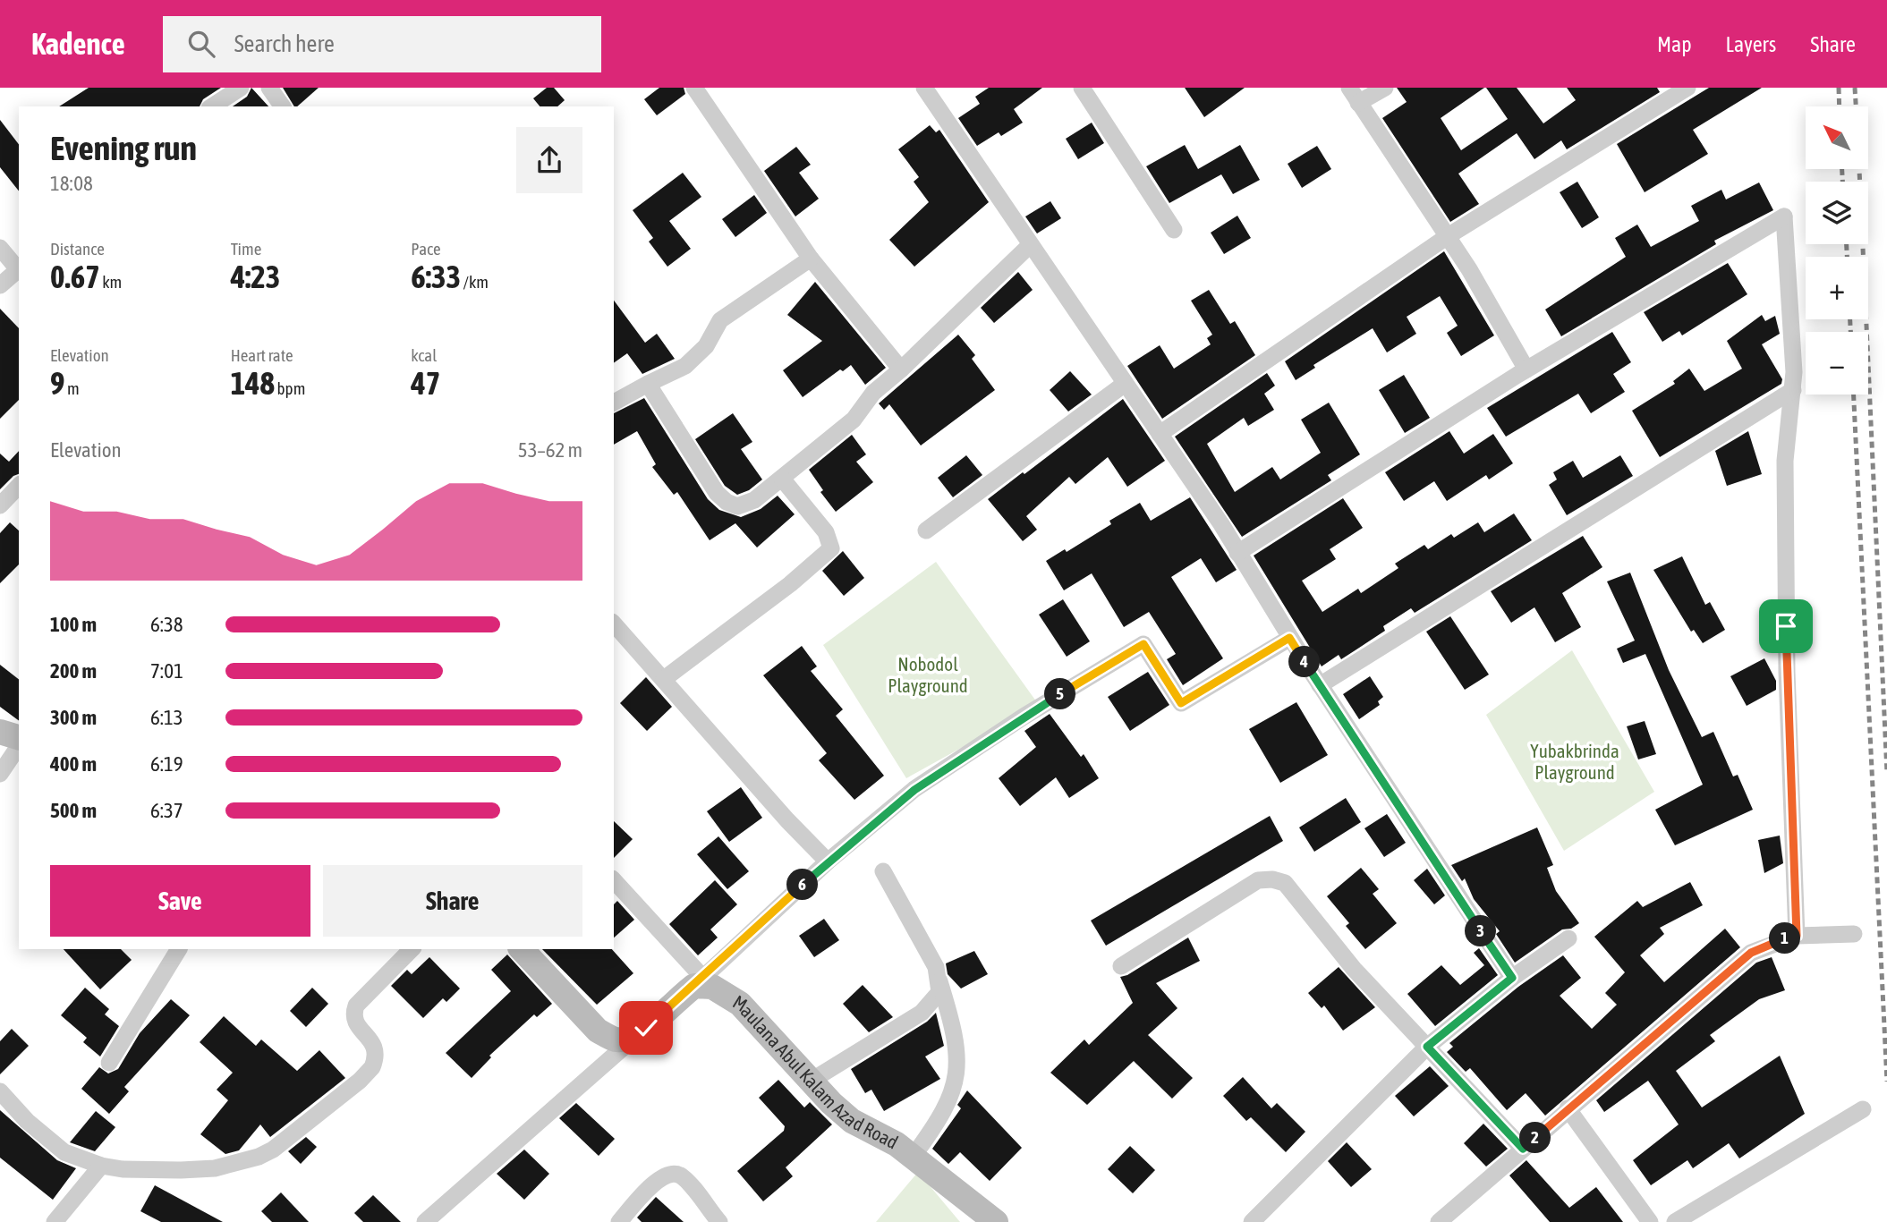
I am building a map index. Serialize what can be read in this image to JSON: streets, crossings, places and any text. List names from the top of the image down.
{
  "streets": {
    "street": ["Maulana Abul Kalam Azad Road"]
  },
  "parks": ["Nobodol Playground", "Yubakbrinda Playground"],
  "north": "top left",
  "page": {
    "header": "Kadence",
    "search": "Search here",
    "nav": ["Map", "Layers", "Share"],
    "map_buttons": ["+", "−"],
    "heading": ["Evening run", "18:08"],
    "stats": [
      ["Distance", "0.67 km"],
      ["Time", "4:23"],
      ["Pace", "6:33 /km"],
      ["Elevation", "9 m"],
      ["Heart rate", "148 bpm"],
      ["kcal", "47"]
    ],
    "chart": ["Elevation", "53–62 m"],
    "list": [
      {
        "name": "100 m",
        "note": "6:38"
      },
      {
        "name": "200 m",
        "note": "7:01"
      },
      {
        "name": "300 m",
        "note": "6:13"
      },
      {
        "name": "400 m",
        "note": "6:19"
      },
      {
        "name": "500 m",
        "note": "6:37"
      }
    ],
    "pins": [
      "4",
      "5",
      "6",
      "3",
      "1",
      "2"
    ],
    "buttons": ["Save", "Share"]
  }
}
